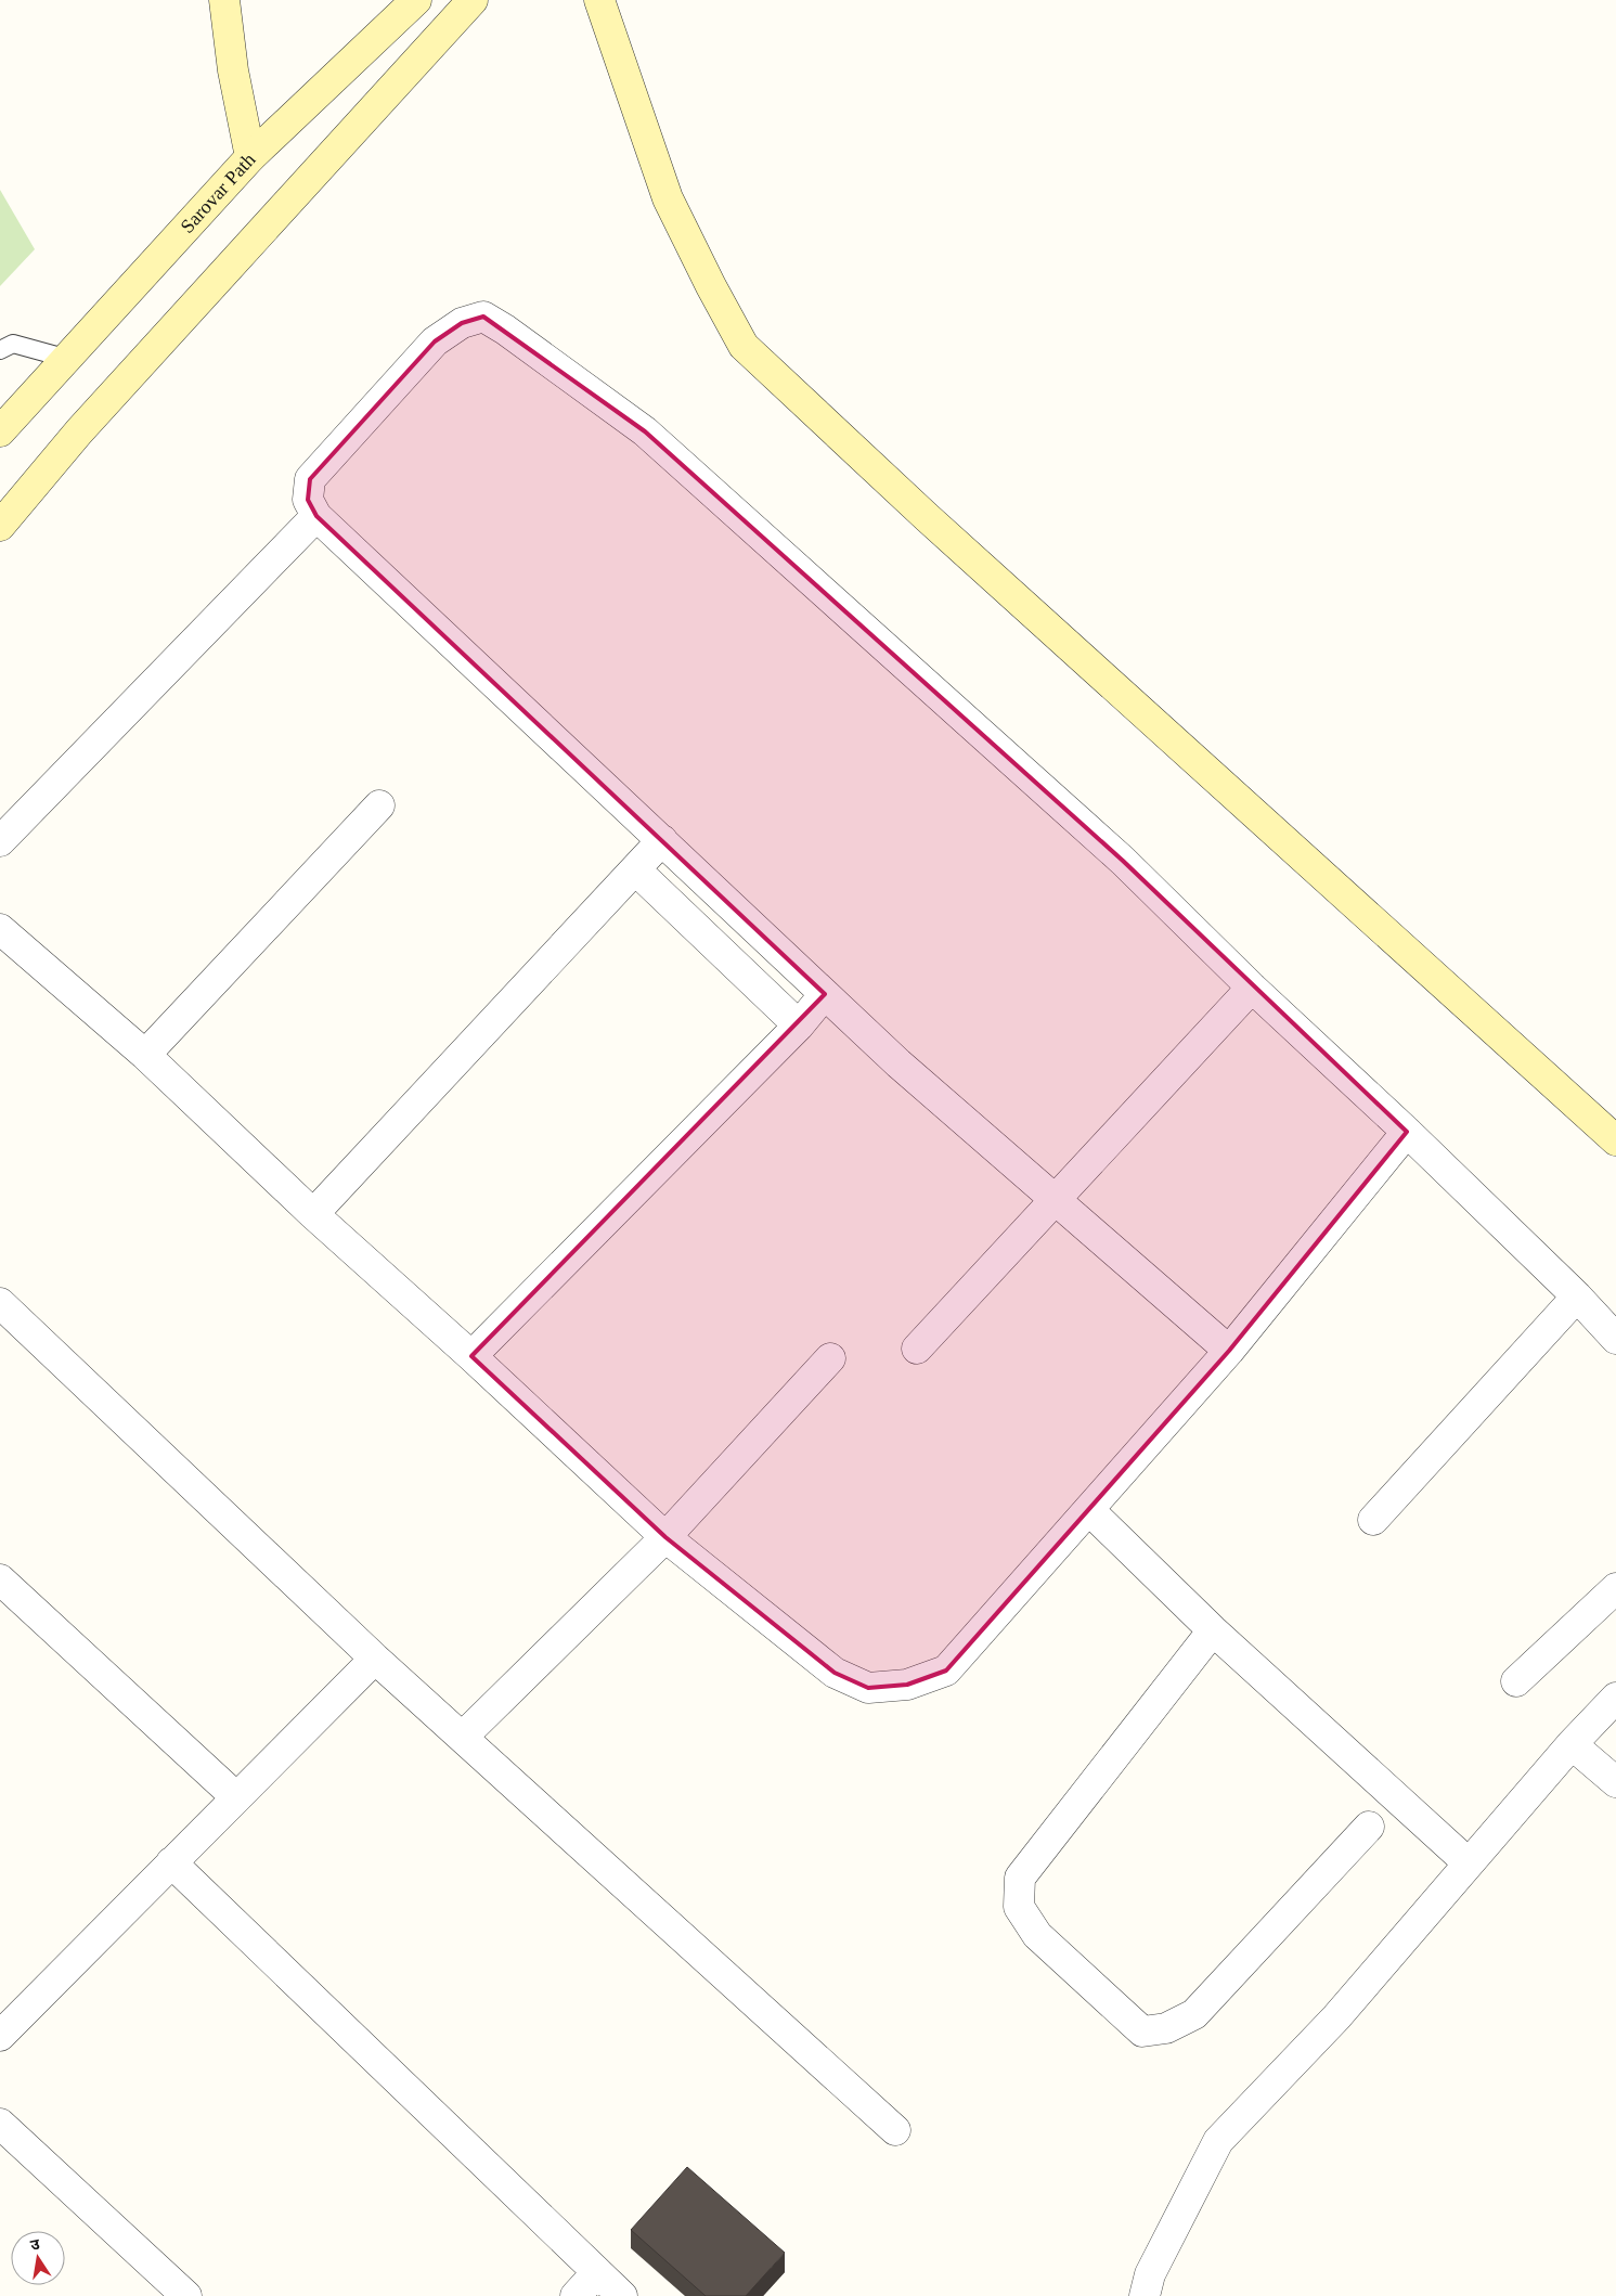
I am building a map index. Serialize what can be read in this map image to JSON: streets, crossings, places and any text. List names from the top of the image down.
{
  "streets": {
    "main road": ["Sarovar Path"]
  },
  "north": "top"
}
